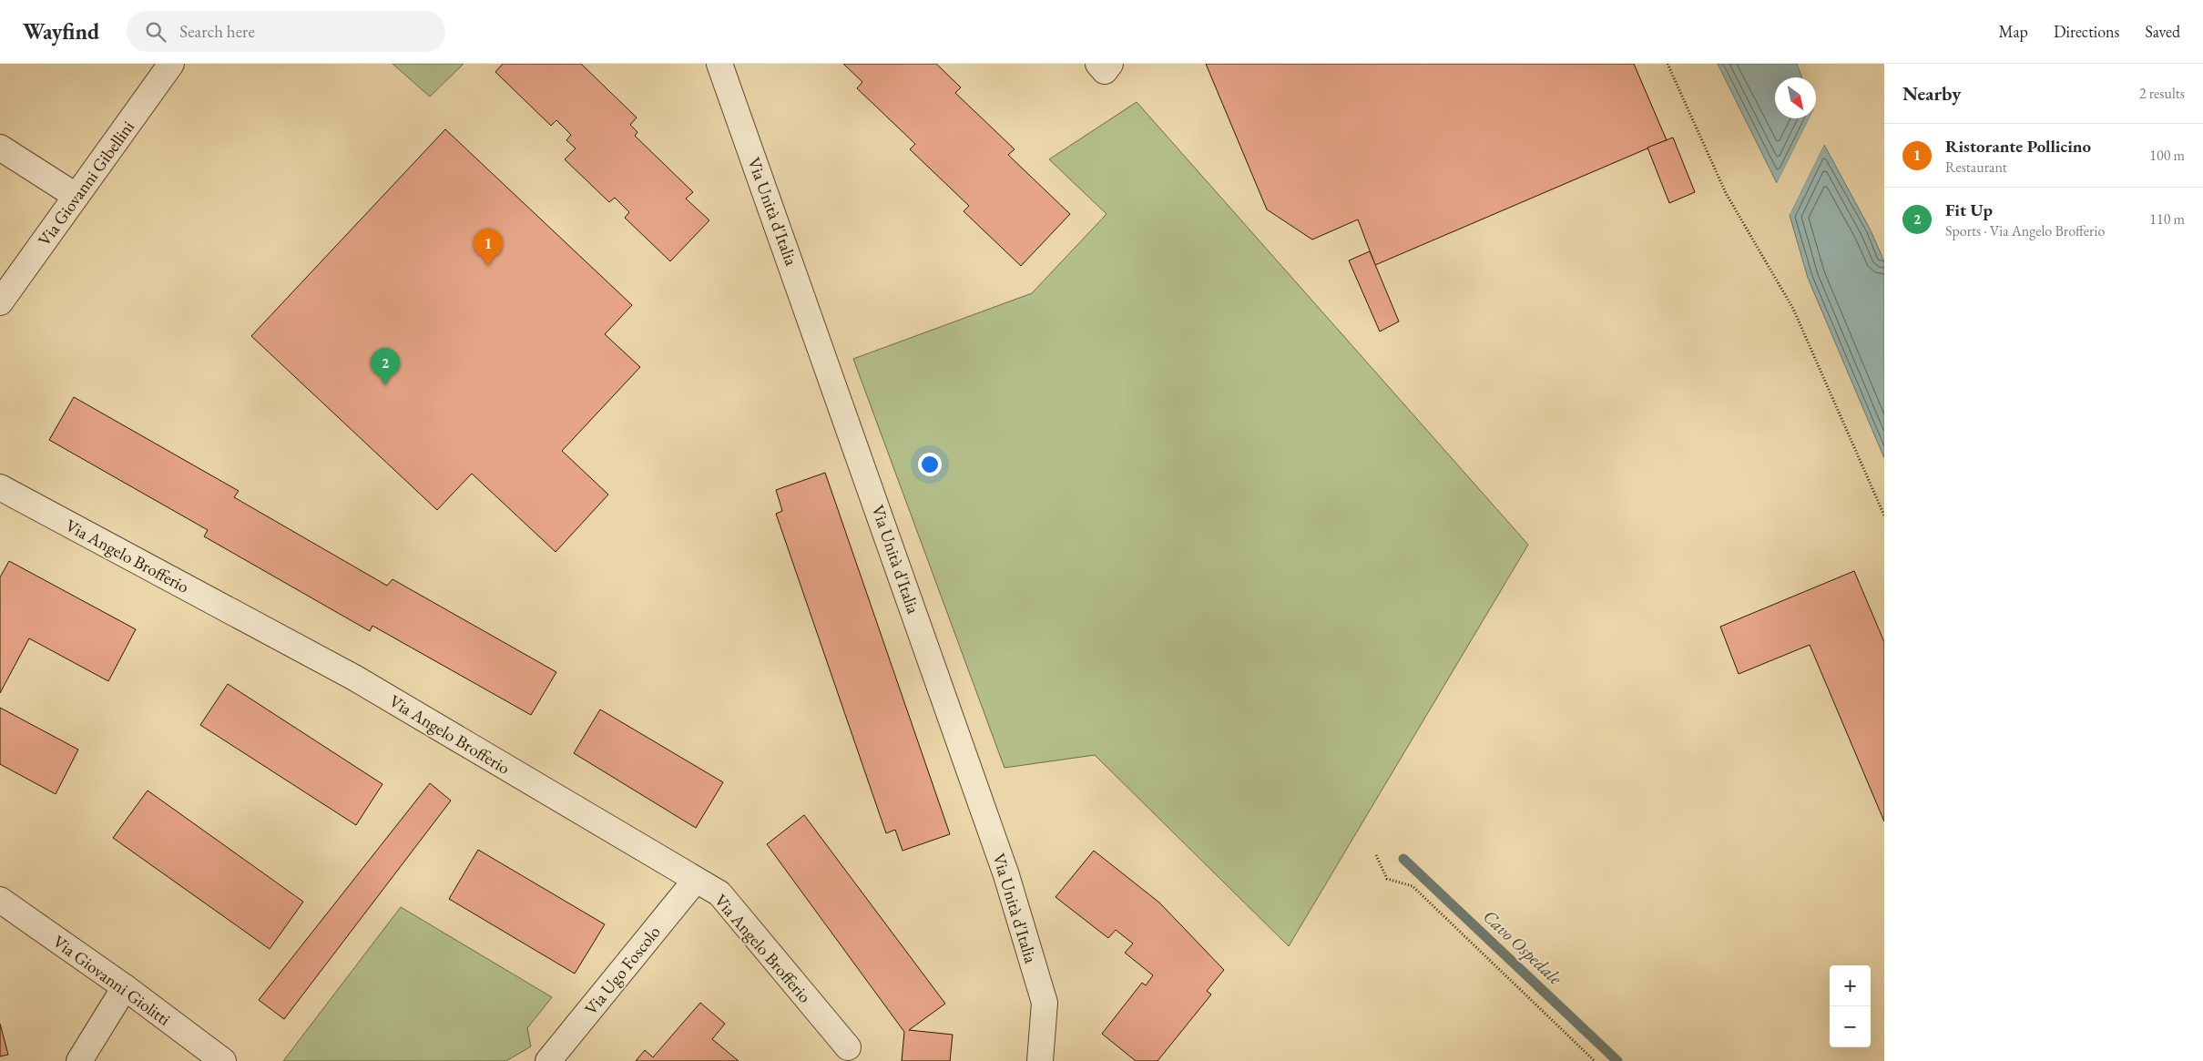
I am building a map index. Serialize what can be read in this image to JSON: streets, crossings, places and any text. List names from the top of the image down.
{
  "streets": {
    "street": [
      "Via Giovanni Gibellini",
      "Via Unità d'Italia",
      "Via Angelo Brofferio",
      "Via Ugo Foscolo",
      "Via Giovanni Giolitti"
    ]
  },
  "crossings": [
    ["Via Angelo Brofferio", "Via Ugo Foscolo"]
  ],
  "water": ["Cavo Ospedale"],
  "north": "bottom right",
  "page": {
    "header": "Wayfind",
    "search": "Search here",
    "nav": ["Map", "Directions", "Saved"],
    "heading": ["Nearby", "2 results"],
    "list": [
      {
        "mark": "1",
        "name": "Ristorante Pollicino",
        "note": "Restaurant",
        "value": "100 m"
      },
      {
        "mark": "2",
        "name": "Fit Up",
        "note": "Sports · Via Angelo Brofferio",
        "value": "110 m"
      }
    ],
    "pins": ["1", "2"],
    "map_buttons": ["+", "−"]
  }
}
